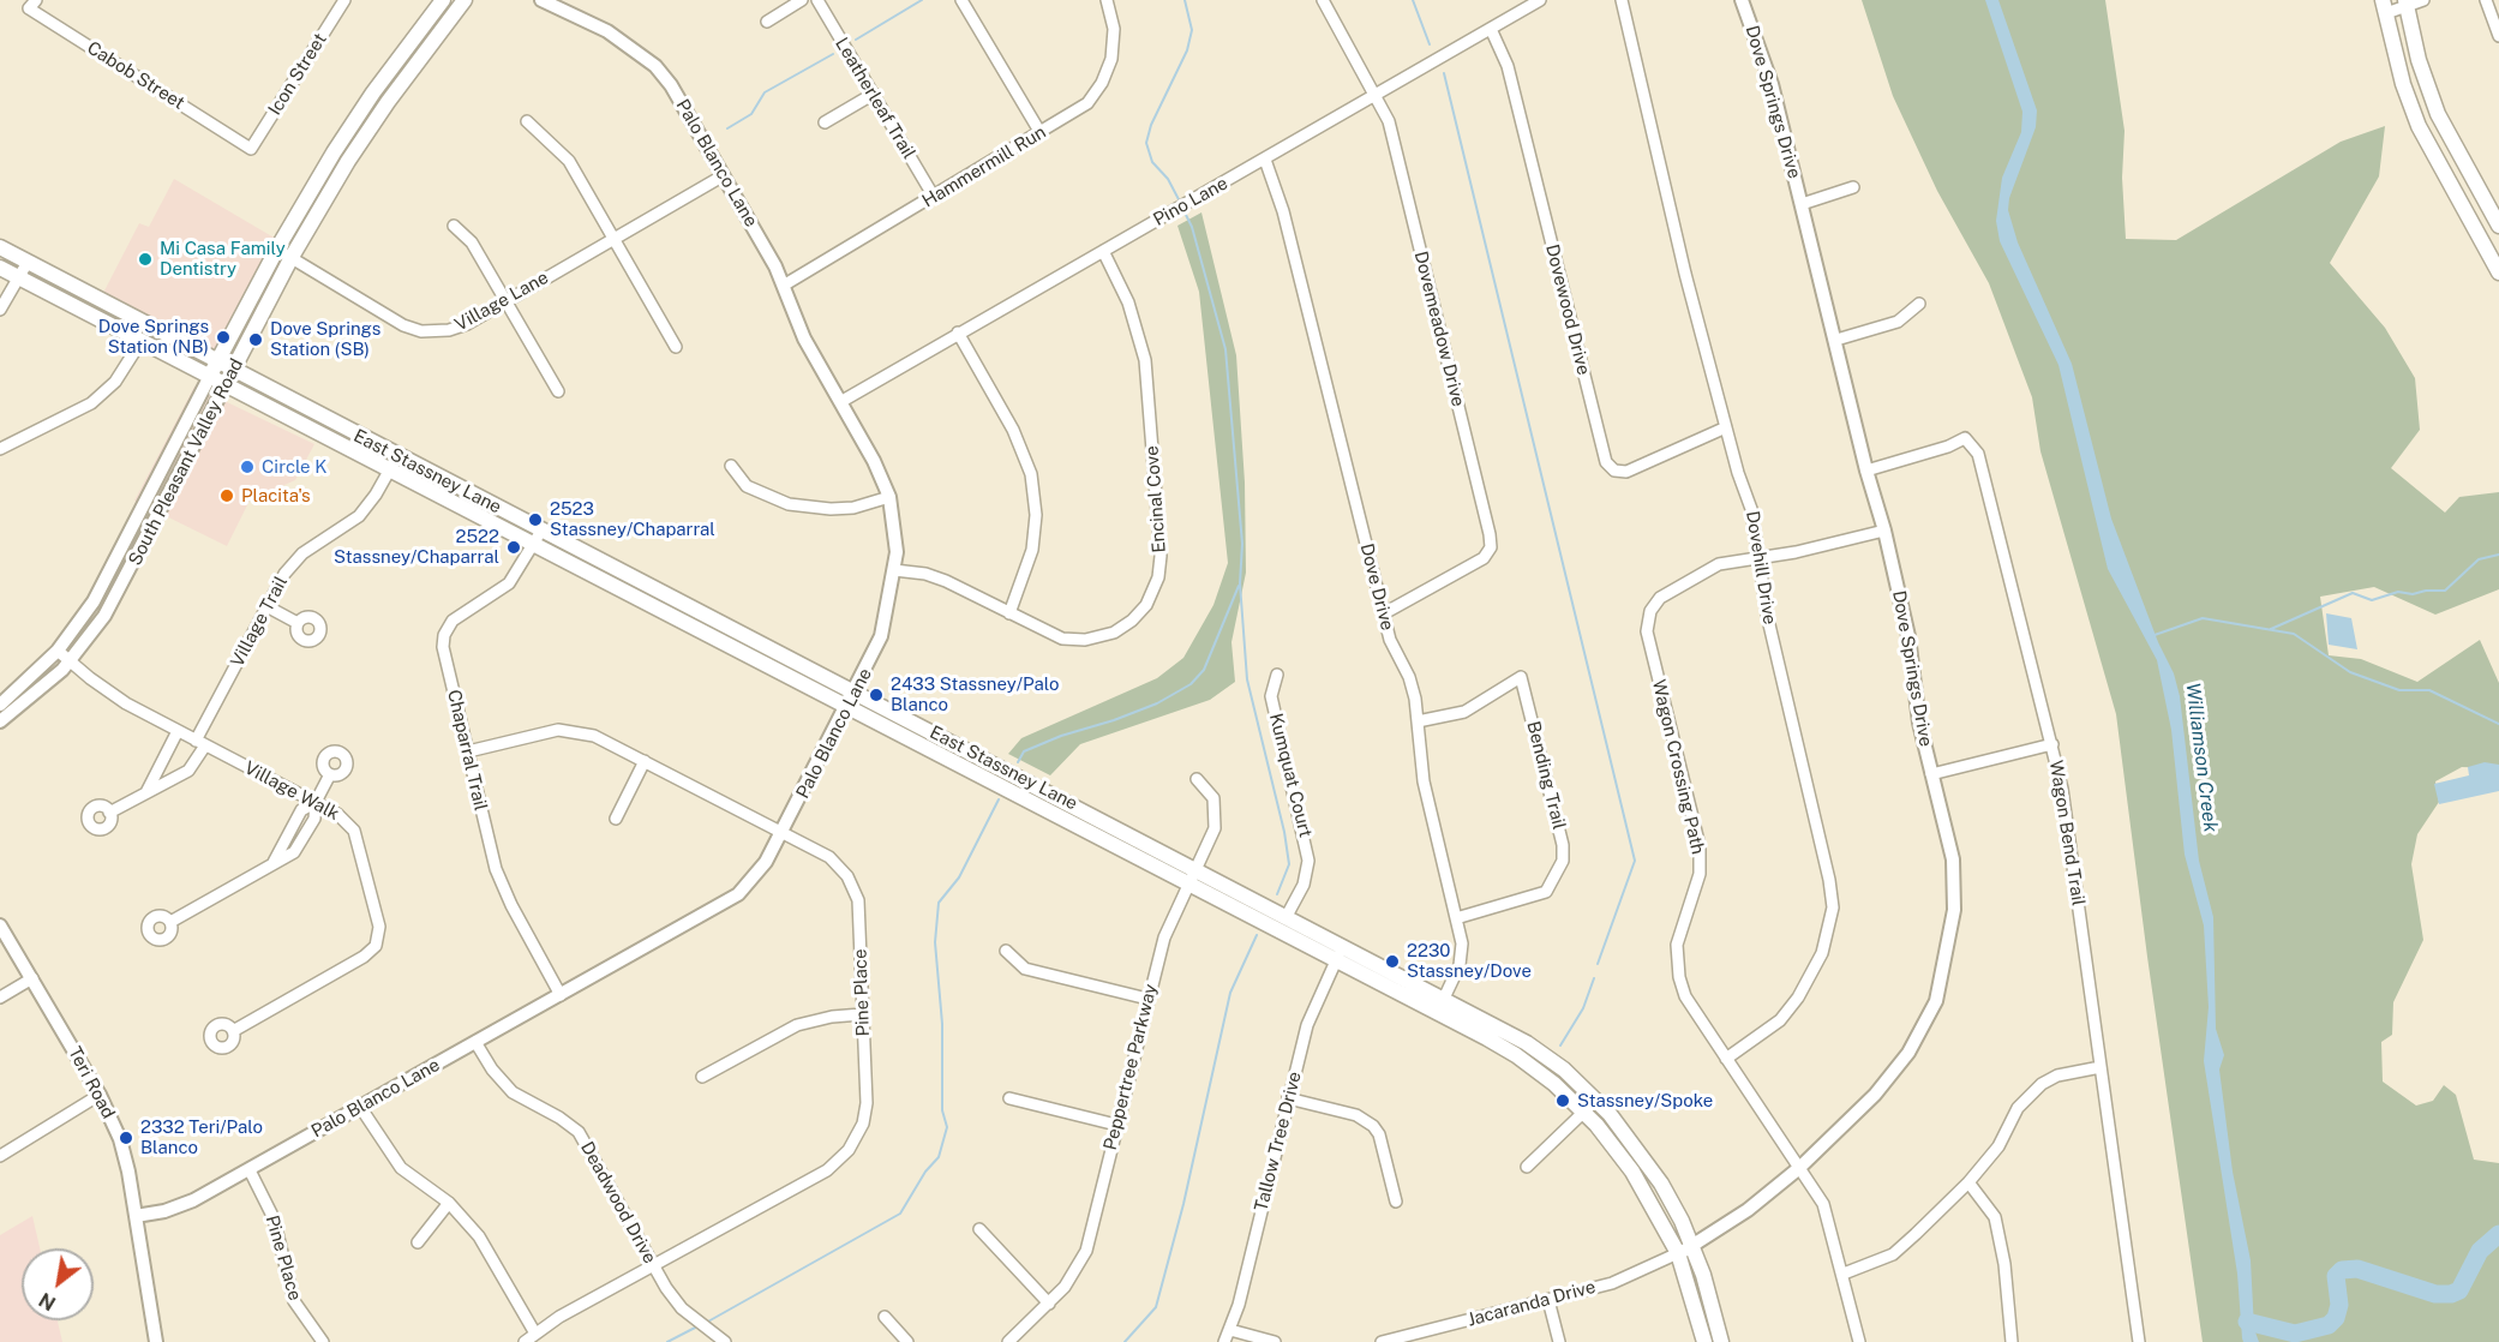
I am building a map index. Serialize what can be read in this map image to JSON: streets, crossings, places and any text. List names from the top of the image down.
{
  "streets": {
    "main road": ["South Pleasant Valley Road", "East Stassney Lane"],
    "street": [
      "Icon Street",
      "Cabob Street",
      "Leatherleaf Trail",
      "Dove Springs Drive",
      "Palo Blanco Lane",
      "Hammermill Run",
      "Pino Lane",
      "Village Lane",
      "Dovewood Drive",
      "Dovemeadow Drive",
      "Encinal Cove",
      "Dovehill Drive",
      "Dove Drive",
      "Village Trail",
      "Chaparral Trail",
      "Wagon Crossing Path",
      "Kumquat Court",
      "Bending Trail",
      "Village Walk",
      "Wagon Bend Trail",
      "Pine Place",
      "Peppertree Parkway",
      "Teri Road",
      "Tallow Tree Drive",
      "Deadwood Drive",
      "Jacaranda Drive"
    ]
  },
  "crossings": [
    ["Icon Street", "Cabob Street"],
    ["Leatherleaf Trail", "Hammermill Run"],
    ["Dove Springs Drive", "East Stassney Lane"],
    ["Dove Springs Drive", "Wagon Crossing Path"],
    ["Dove Springs Drive", "Wagon Bend Trail"],
    ["Dove Springs Drive", "Jacaranda Drive"],
    ["Palo Blanco Lane", "Hammermill Run"],
    ["Palo Blanco Lane", "Pino Lane"],
    ["Palo Blanco Lane", "Village Lane"],
    ["Palo Blanco Lane", "East Stassney Lane"],
    ["Palo Blanco Lane", "Encinal Cove"],
    ["Palo Blanco Lane", "Chaparral Trail"],
    ["Palo Blanco Lane", "Pine Place"],
    ["Palo Blanco Lane", "Teri Road"],
    ["Palo Blanco Lane", "Deadwood Drive"],
    ["Pino Lane", "Dovewood Drive"],
    ["Pino Lane", "Dovemeadow Drive"],
    ["Pino Lane", "Encinal Cove"],
    ["Pino Lane", "Dove Drive"],
    ["Village Lane", "South Pleasant Valley Road"],
    ["Dovewood Drive", "Dovehill Drive"],
    ["Dovemeadow Drive", "Dove Drive"],
    ["South Pleasant Valley Road", "East Stassney Lane"],
    ["South Pleasant Valley Road", "Village Walk"],
    ["East Stassney Lane", "Dove Drive"],
    ["East Stassney Lane", "Village Trail"],
    ["East Stassney Lane", "Chaparral Trail"],
    ["East Stassney Lane", "Kumquat Court"],
    ["East Stassney Lane", "Peppertree Parkway"],
    ["East Stassney Lane", "Tallow Tree Drive"],
    ["East Stassney Lane", "Jacaranda Drive"],
    ["Dovehill Drive", "Wagon Crossing Path"],
    ["Dove Drive", "Bending Trail"],
    ["Village Trail", "Village Walk"],
    ["Chaparral Trail", "Pine Place"],
    ["Pine Place", "Deadwood Drive"]
  ],
  "water": ["Williamson Creek"],
  "places": [
    "Mi Casa Family Dentistry",
    "Dove Springs Station (NB)",
    "Dove Springs Station (SB)",
    "Circle K",
    "Placita's",
    "2523 Stassney/Chaparral",
    "2522 Stassney/Chaparral",
    "2433 Stassney/Palo Blanco",
    "2230 Stassney/Dove",
    "Stassney/Spoke",
    "2332 Teri/Palo Blanco"
  ],
  "north": "bottom left"
}
